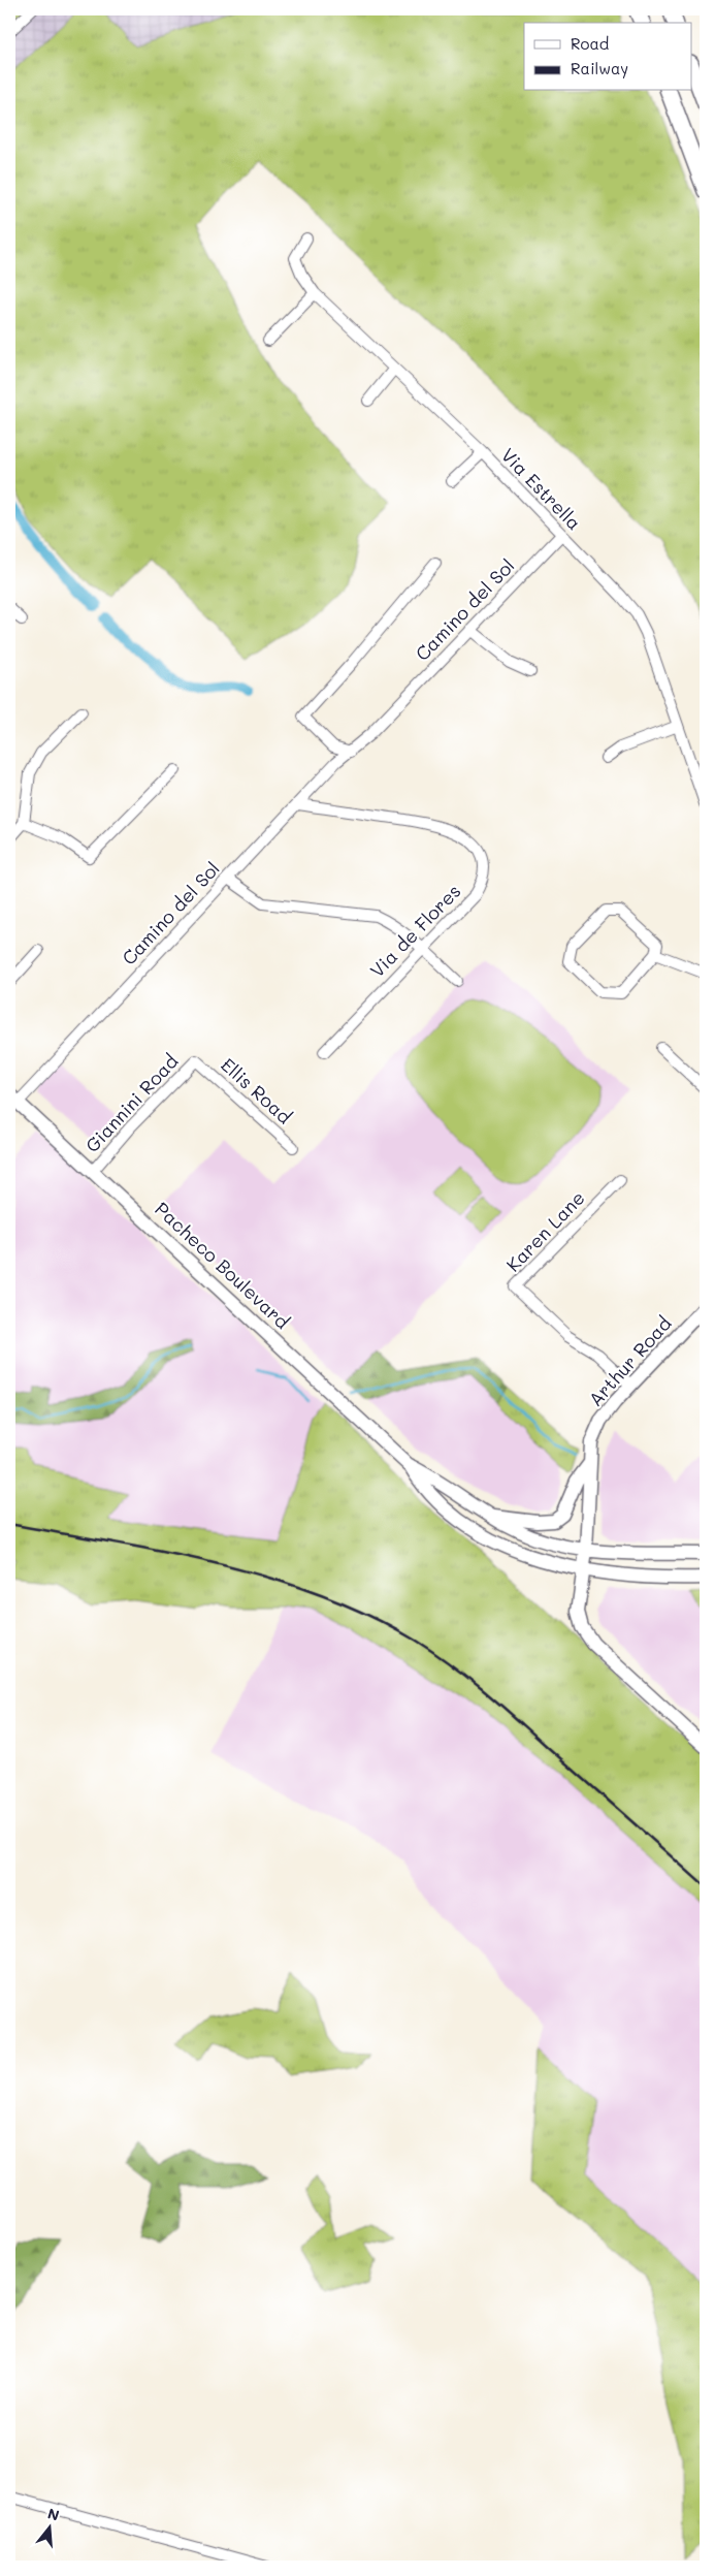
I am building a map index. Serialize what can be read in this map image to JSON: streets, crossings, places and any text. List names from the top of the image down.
{
  "streets": {
    "main road": ["Pacheco Boulevard", "Arthur Road"],
    "street": [
      "Via Estrella",
      "Camino del Sol",
      "Via de Flores",
      "Ellis Road",
      "Giannini Road",
      "Karen Lane"
    ]
  },
  "crossings": [
    ["Via Estrella", "Camino del Sol"],
    ["Camino del Sol", "Via de Flores"],
    ["Camino del Sol", "Pacheco Boulevard"],
    ["Ellis Road", "Giannini Road"],
    ["Giannini Road", "Pacheco Boulevard"],
    ["Karen Lane", "Arthur Road"],
    ["Pacheco Boulevard", "Arthur Road"]
  ],
  "legend": ["Road", "Railway"],
  "north": "top"
}
